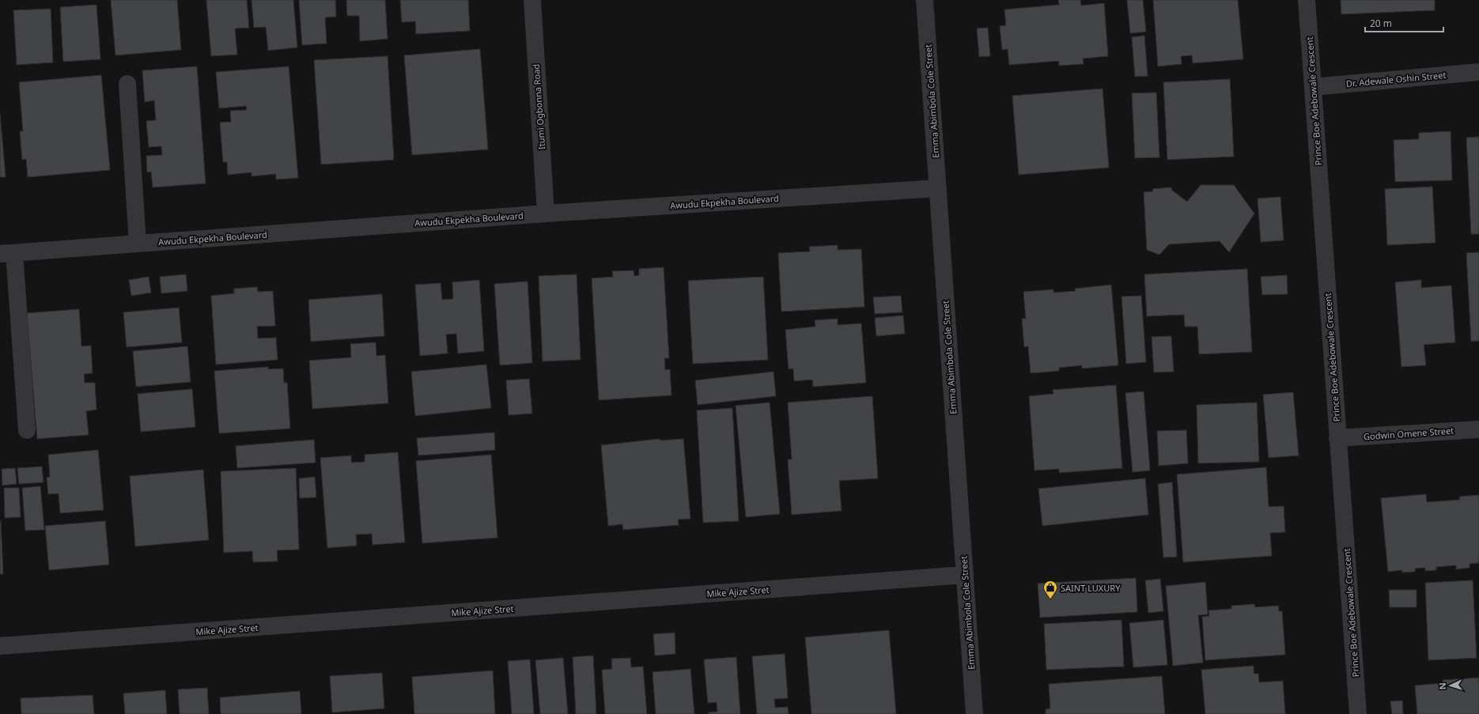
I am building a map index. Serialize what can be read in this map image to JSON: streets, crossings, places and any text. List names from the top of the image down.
{
  "streets": {
    "street": [
      "Dr. Adewale Oshin Street",
      "Emma Abimbola Cole Street",
      "Prince Boe Adebowale Crescent",
      "Itumi Ogbonna Road",
      "Awudu Ekpekha Boulevard",
      "Godwin Omene Street",
      "Mike Ajize Stret"
    ]
  },
  "crossings": [
    ["Dr. Adewale Oshin Street", "Prince Boe Adebowale Crescent"],
    ["Emma Abimbola Cole Street", "Awudu Ekpekha Boulevard"],
    ["Emma Abimbola Cole Street", "Mike Ajize Stret"],
    ["Prince Boe Adebowale Crescent", "Godwin Omene Street"],
    ["Itumi Ogbonna Road", "Awudu Ekpekha Boulevard"]
  ],
  "places": {
    "shop": ["SAINT LUXURY"]
  },
  "scale_bar": "20 m",
  "north": "left"
}
